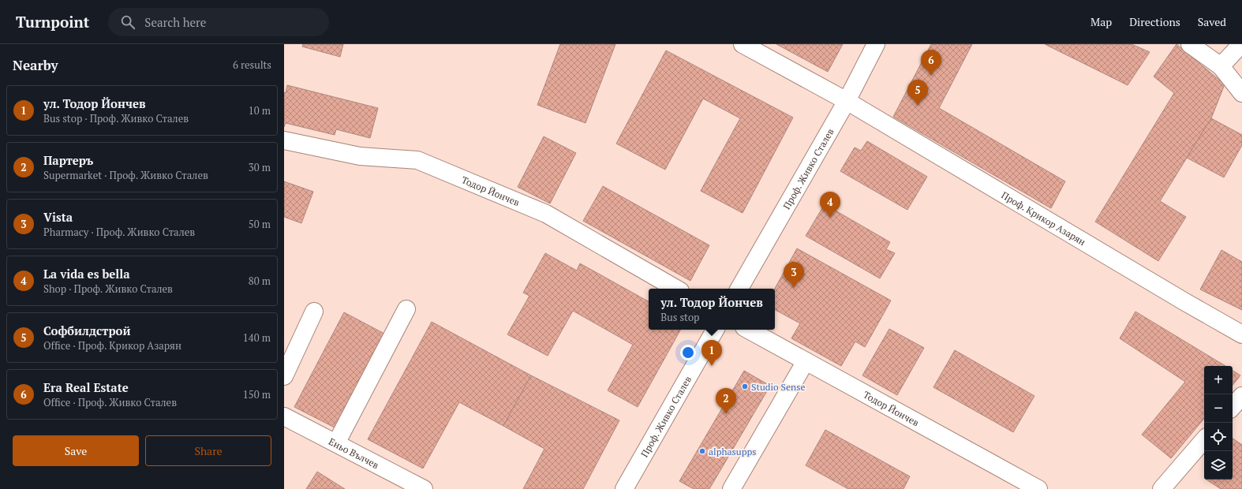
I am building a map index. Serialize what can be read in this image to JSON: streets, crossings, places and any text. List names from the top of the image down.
{
  "streets": {
    "street": [
      "Проф. Живко Сталев",
      "Тодор Йончев",
      "Проф. Крикор Азарян",
      "Еньо Вълчев"
    ]
  },
  "crossings": [
    ["Проф. Живко Сталев", "Проф. Крикор Азарян"]
  ],
  "places": ["Studio Sense", "alphasupps"],
  "page": {
    "header": "Turnpoint",
    "search": "Search here",
    "nav": ["Map", "Directions", "Saved"],
    "heading": ["Nearby", "6 results"],
    "pins": [
      "6",
      "5",
      "4",
      "3",
      "1",
      "2"
    ],
    "list": [
      {
        "mark": "1",
        "name": "ул. Тодор Йончев",
        "note": "Bus stop · Проф. Живко Сталев",
        "value": "10 m"
      },
      {
        "mark": "2",
        "name": "Партеръ",
        "note": "Supermarket · Проф. Живко Сталев",
        "value": "30 m"
      },
      {
        "mark": "3",
        "name": "Vista",
        "note": "Pharmacy · Проф. Живко Сталев",
        "value": "50 m"
      },
      {
        "mark": "4",
        "name": "La vida es bella",
        "note": "Shop · Проф. Живко Сталев",
        "value": "80 m"
      },
      {
        "mark": "5",
        "name": "Софбилдстрой",
        "note": "Office · Проф. Крикор Азарян",
        "value": "140 m"
      },
      {
        "mark": "6",
        "name": "Era Real Estate",
        "note": "Office · Проф. Живко Сталев",
        "value": "150 m"
      }
    ],
    "popup": ["ул. Тодор Йончев", "Bus stop"],
    "map_buttons": ["+", "−"],
    "buttons": ["Save", "Share"]
  }
}
